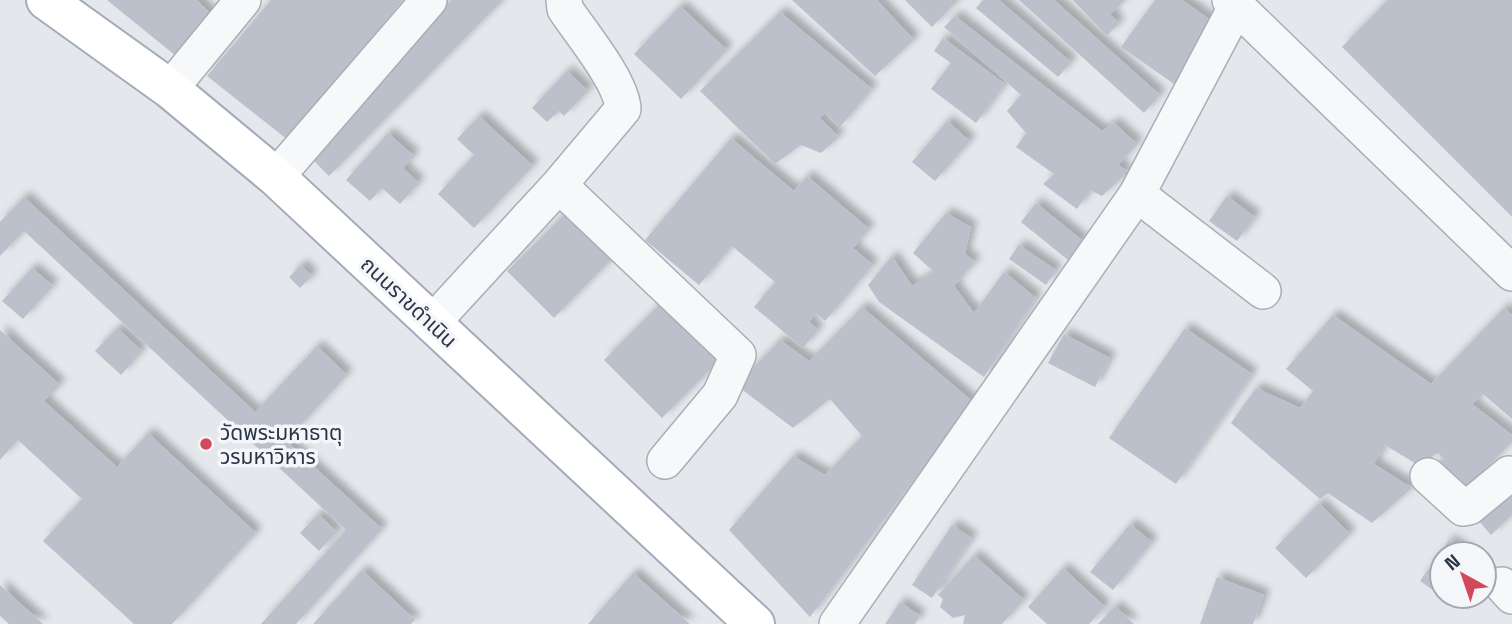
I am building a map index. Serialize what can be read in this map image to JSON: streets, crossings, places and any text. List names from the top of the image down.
{
  "streets": {
    "main road": ["ถนนราขดำเนิน"]
  },
  "places": ["วัดพระมหาธาตุ วรมหาวิหาร"],
  "north": "top left"
}
